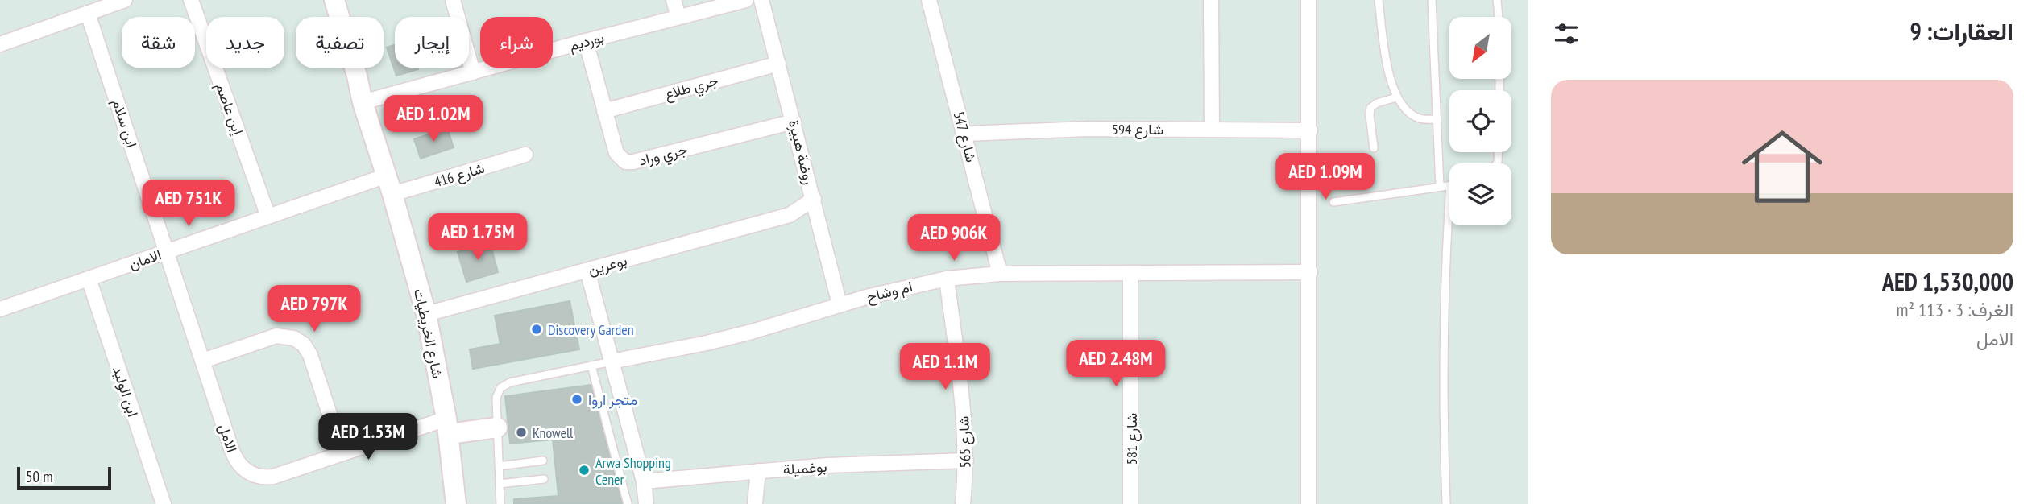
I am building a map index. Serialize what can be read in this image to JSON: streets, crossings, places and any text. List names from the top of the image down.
{
  "streets": {
    "street": [
      "بورديم",
      "جري طلاع",
      "إبن عاصم",
      "ابن سلام",
      "شارع 594",
      "شارع 547",
      "روضة هبيرة",
      "جري وراد",
      "شارع 416",
      "الامان",
      "بوعرين",
      "ام وشاح",
      "شارع الخريطيات",
      "ابن الوليد",
      "الامل",
      "شارع 581",
      "شارع 565",
      "بوغميلة"
    ]
  },
  "crossings": [
    ["بورديم", "جري وراد"],
    ["بورديم", "شارع الخريطيات"],
    ["جري طلاع", "روضة هبيرة"],
    ["جري طلاع", "جري وراد"],
    ["إبن عاصم", "الامان"],
    ["ابن سلام", "الامان"],
    ["ابن سلام", "الامل"],
    ["شارع 594", "شارع 547"],
    ["شارع 547", "ام وشاح"],
    ["روضة هبيرة", "جري وراد"],
    ["روضة هبيرة", "بوعرين"],
    ["روضة هبيرة", "ام وشاح"],
    ["شارع 416", "الامان"],
    ["شارع 416", "شارع الخريطيات"],
    ["الامان", "شارع الخريطيات"],
    ["الامان", "ابن الوليد"],
    ["بوعرين", "شارع الخريطيات"],
    ["ام وشاح", "شارع 581"],
    ["ام وشاح", "شارع 565"],
    ["شارع الخريطيات", "الامل"],
    ["شارع 565", "بوغميلة"]
  ],
  "places": [
    "Discovery Garden",
    "متجر اروا",
    "Knowell",
    "Arwa Shopping Cener"
  ],
  "scale_bar": "50 m",
  "north": "bottom left",
  "page": {
    "heading": "العقارات: 9",
    "chip": [
      "شراء",
      "إيجار",
      "تصفية",
      "جديد",
      "شقة"
    ],
    "list": [
      {
        "name": "AED 1,530,000",
        "note": "الغرف: 3 · 113 m² · الامل"
      }
    ],
    "price": [
      "AED 1.02M",
      "AED 1.09M",
      "AED 751K",
      "AED 1.75M",
      "AED 906K",
      "AED 797K",
      "AED 2.48M",
      "AED 1.1M",
      "AED 1.53M"
    ],
    "scale": "50 m"
  }
}
